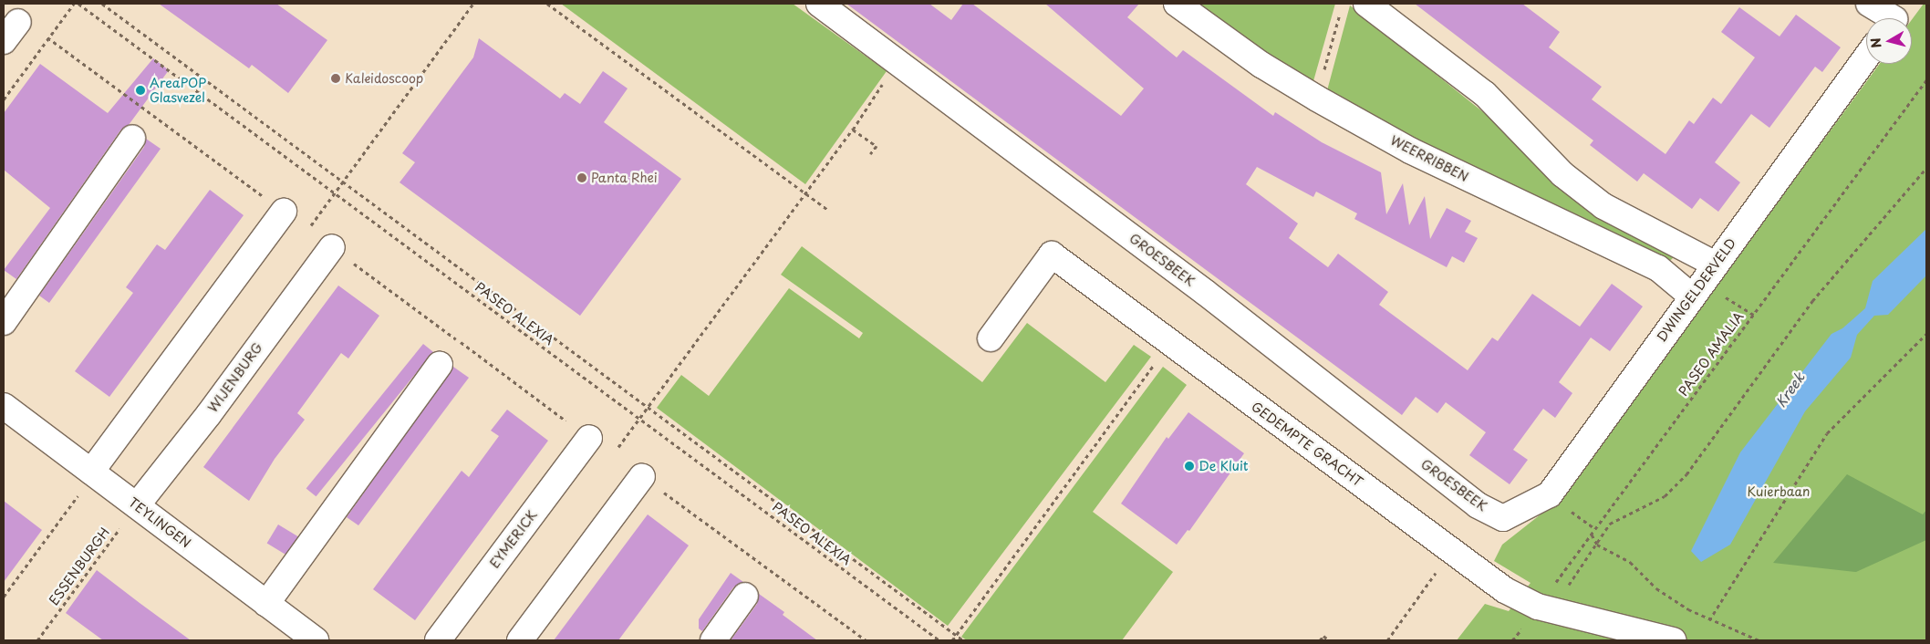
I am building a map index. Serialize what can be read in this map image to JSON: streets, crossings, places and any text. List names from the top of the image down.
{
  "streets": {
    "street": [
      "WEERRIBBEN",
      "GROESBEEK",
      "DWINGELDERVELD",
      "WIJENBURG",
      "GEDEMPTE GRACHT",
      "TEYLINGEN",
      "EYMERICK"
    ],
    "path": ["PASEO ALEXIA", "PASEO AMALIA", "ESSENBURGH"]
  },
  "crossings": [
    ["WEERRIBBEN", "DWINGELDERVELD"],
    ["GROESBEEK", "DWINGELDERVELD"],
    ["PASEO AMALIA", "GEDEMPTE GRACHT"],
    ["WIJENBURG", "TEYLINGEN"],
    ["WIJENBURG", "ESSENBURGH"],
    ["TEYLINGEN", "ESSENBURGH"]
  ],
  "water": ["Kreek"],
  "parks": ["Kuierbaan"],
  "places": [
    "Kaleidoscoop",
    "AreaPOP Glasvezel",
    "Panta Rhei",
    "De Kluit"
  ],
  "north": "left"
}
